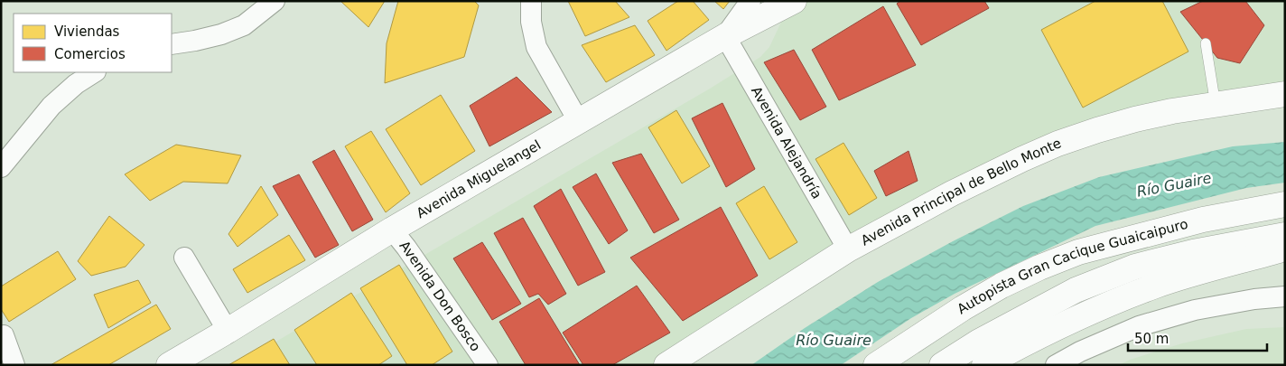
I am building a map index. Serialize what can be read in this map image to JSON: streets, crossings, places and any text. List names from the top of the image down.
{
  "streets": {
    "main road": ["Avenida Miguelangel", "Avenida Principal de Bello Monte", "Autopista Gran Cacique Guaicaipuro"],
    "street": ["Avenida Alejandría", "Avenida Don Bosco"]
  },
  "crossings": [
    ["Avenida Alejandría", "Avenida Miguelangel"],
    ["Avenida Alejandría", "Avenida Principal de Bello Monte"],
    ["Avenida Miguelangel", "Avenida Don Bosco"]
  ],
  "water": ["Río Guaire"],
  "legend": ["Viviendas", "Comercios"],
  "scale_bar": "50 m"
}
